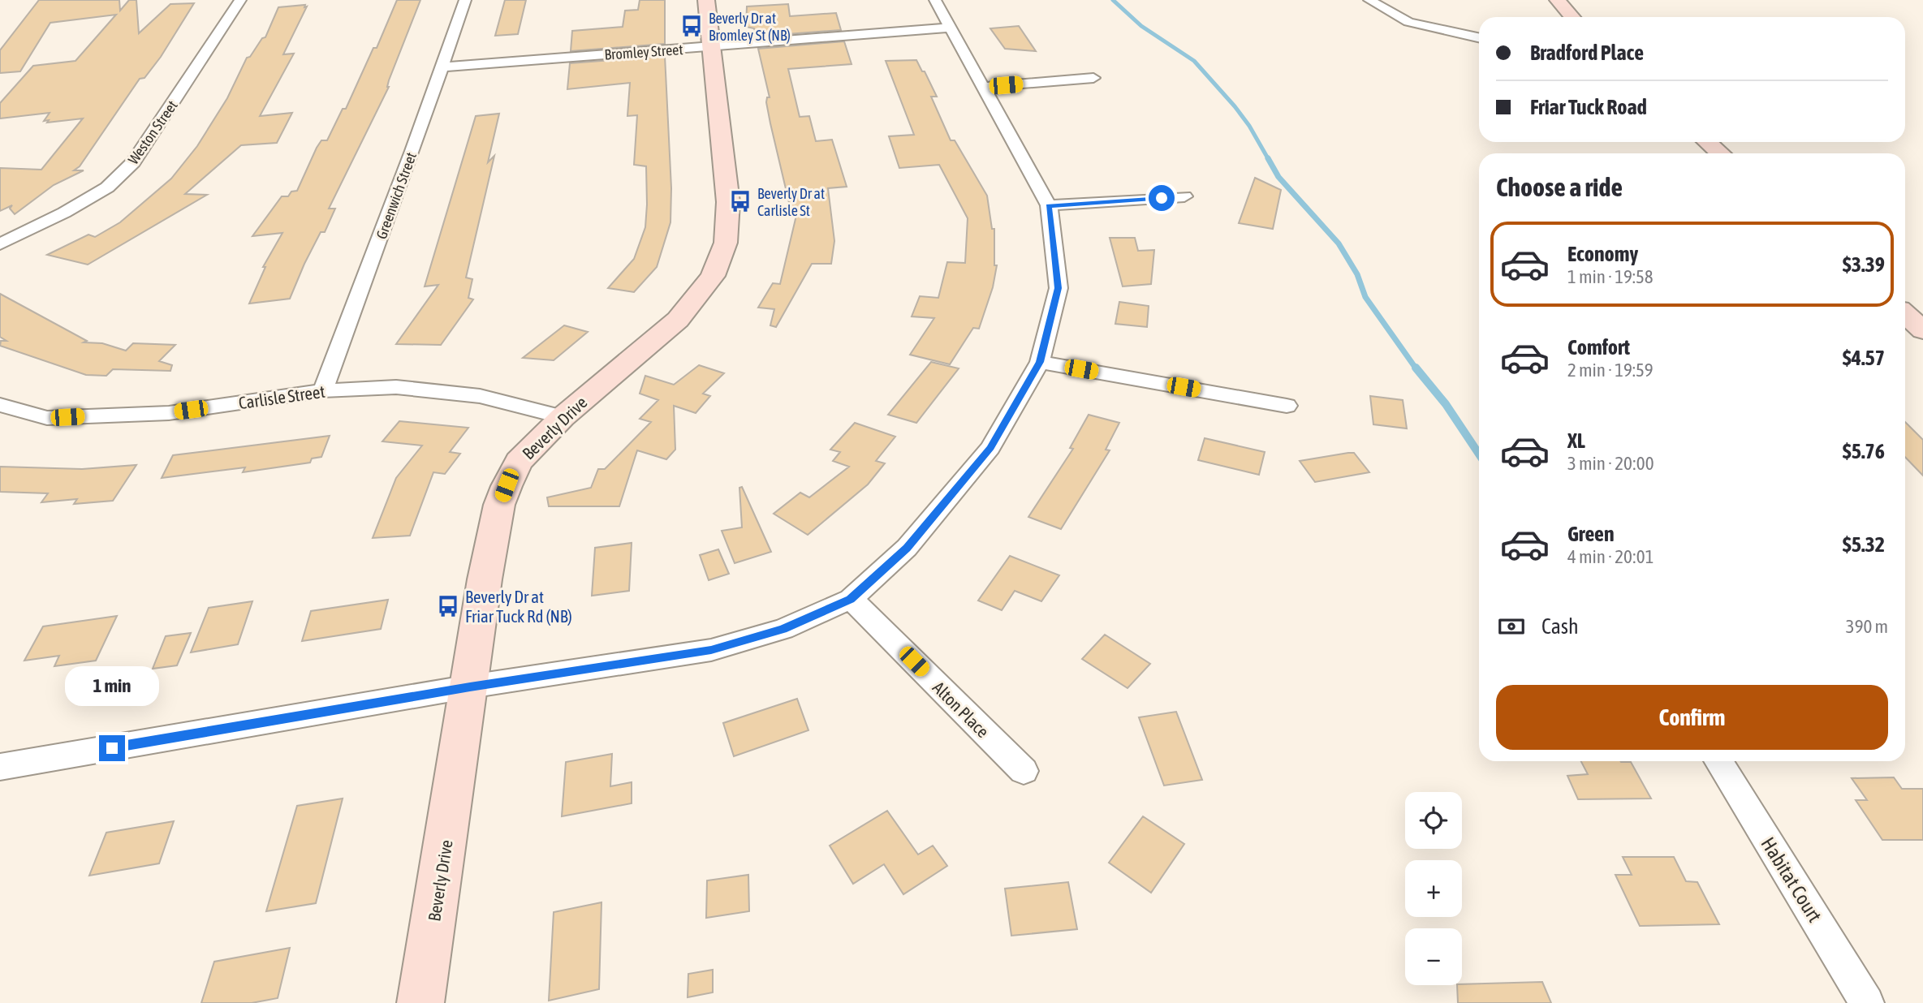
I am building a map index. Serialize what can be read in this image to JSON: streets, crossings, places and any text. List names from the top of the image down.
{
  "streets": {
    "street": [
      "Bromley Street",
      "Weston Street",
      "Greenwich Street",
      "Carlisle Street",
      "Beverly Drive",
      "Alton Place",
      "Habitat Court"
    ]
  },
  "crossings": [
    ["Bromley Street", "Greenwich Street"],
    ["Bromley Street", "Beverly Drive"],
    ["Greenwich Street", "Carlisle Street"],
    ["Carlisle Street", "Beverly Drive"]
  ],
  "places": {
    "bus stop": ["Beverly Dr at Bromley St (NB)", "Beverly Dr at Carlisle St", "Beverly Dr at Friar Tuck Rd (NB)"]
  },
  "page": {
    "banner": ["Bradford Place", "Friar Tuck Road"],
    "heading": "Choose a ride",
    "list": [
      {
        "name": "Economy",
        "note": "1 min · 19:58",
        "value": "$3.39"
      },
      {
        "name": "Comfort",
        "note": "2 min · 19:59",
        "value": "$4.57"
      },
      {
        "name": "XL",
        "note": "3 min · 20:00",
        "value": "$5.76"
      },
      {
        "name": "Green",
        "note": "4 min · 20:01",
        "value": "$5.32"
      }
    ],
    "pay": ["Cash", "390 m"],
    "bubble": "1 min",
    "buttons": "Confirm",
    "map_buttons": ["+", "−"]
  }
}
